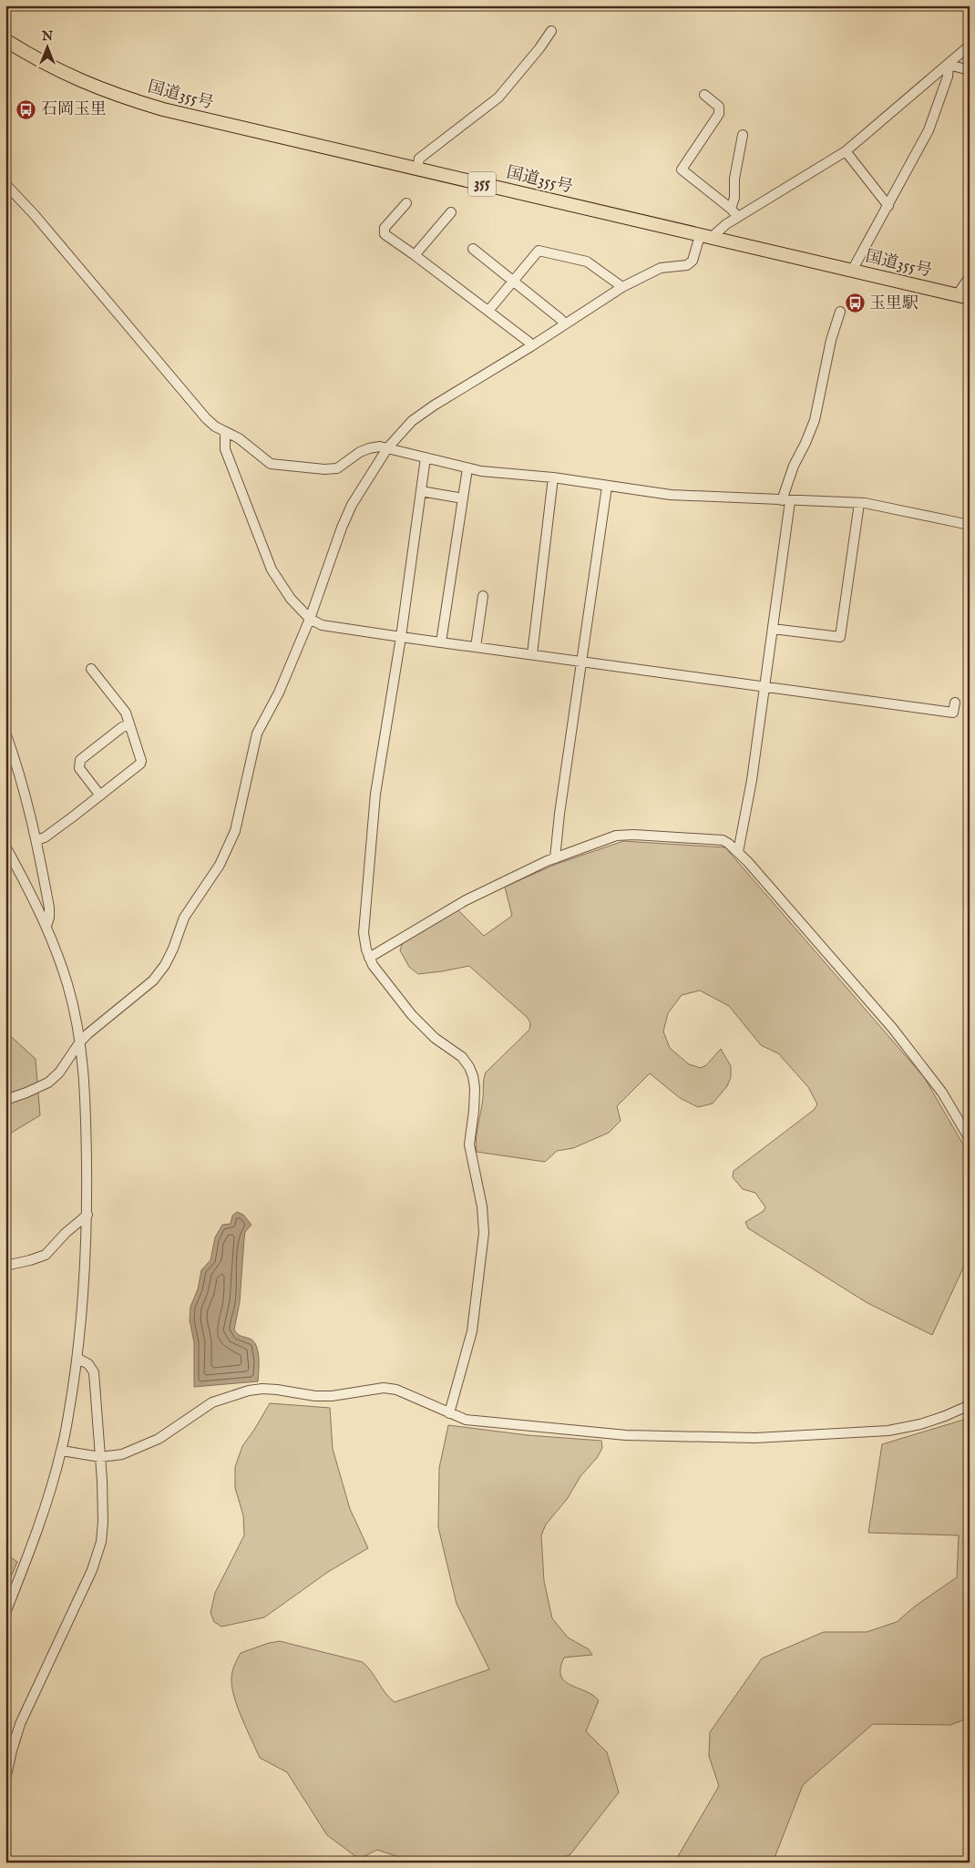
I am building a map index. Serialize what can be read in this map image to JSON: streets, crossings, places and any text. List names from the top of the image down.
{
  "streets": {
    "highway": ["国道355号", "355"]
  },
  "places": {
    "bus stop": ["石岡玉里", "玉里駅"]
  },
  "north": "top"
}
